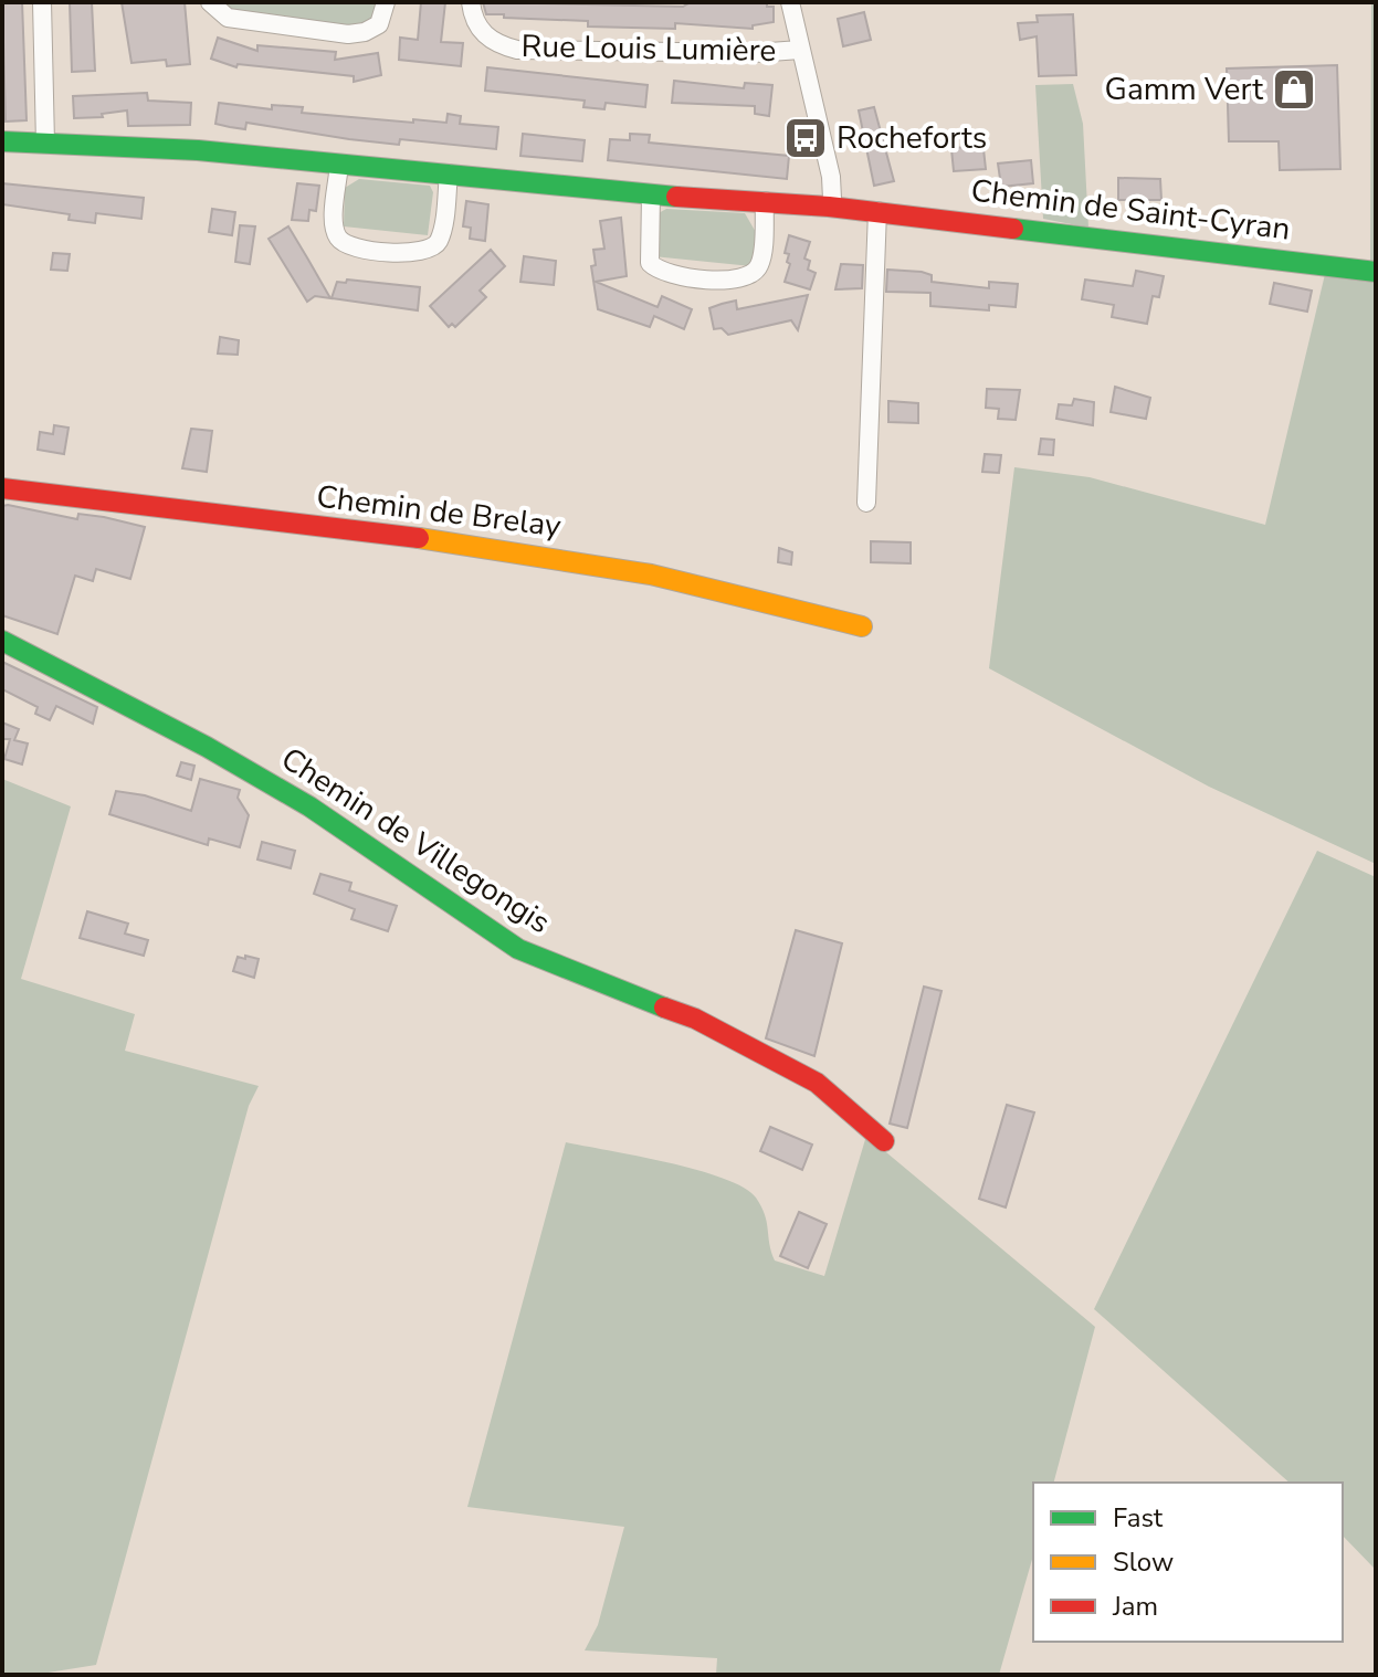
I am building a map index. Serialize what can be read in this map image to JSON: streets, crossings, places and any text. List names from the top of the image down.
{
  "streets": {
    "street": [
      "Rue Louis Lumière",
      "Chemin de Saint-Cyran",
      "Chemin de Brelay",
      "Chemin de Villegongis"
    ]
  },
  "places": {
    "shop": ["Gamm Vert"],
    "bus stop": ["Rocheforts"]
  },
  "legend": ["Fast", "Slow", "Jam"]
}
